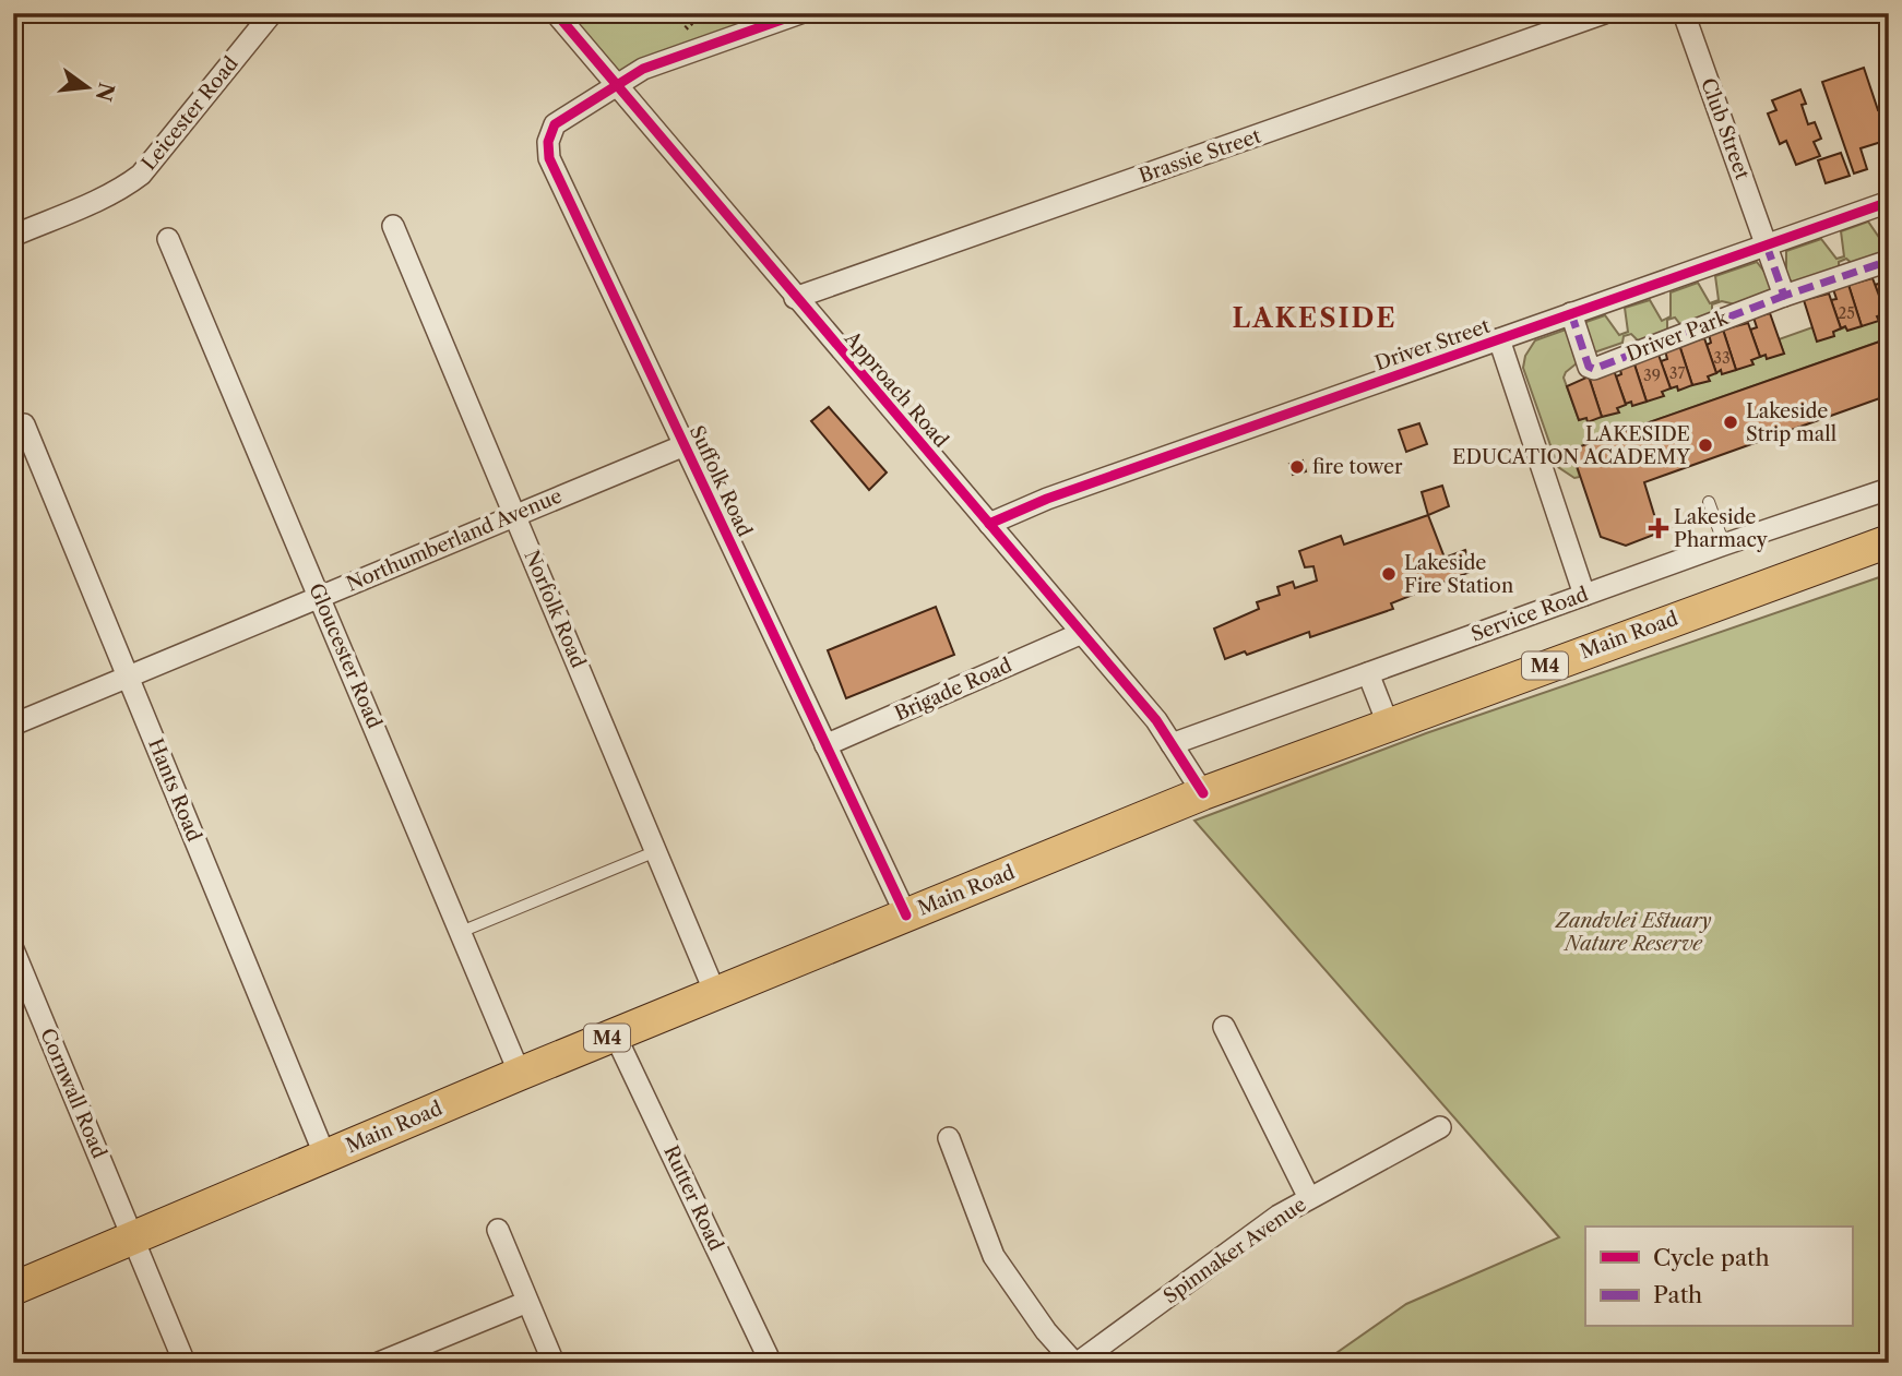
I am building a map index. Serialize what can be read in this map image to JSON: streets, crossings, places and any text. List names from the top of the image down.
{
  "streets": {
    "main road": ["Main Road", "M4"],
    "street": [
      "Leicester Road",
      "Club Street",
      "Brassie Street",
      "Driver Park",
      "Driver Street",
      "Approach Road",
      "Suffolk Road",
      "Northumberland Avenue",
      "Norfolk Road",
      "Service Road",
      "Gloucester Road",
      "Brigade Road",
      "Hants Road",
      "Cornwall Road",
      "Rutter Road",
      "Spinnaker Avenue"
    ]
  },
  "crossings": [
    ["Club Street", "Driver Park"],
    ["Club Street", "Driver Street"],
    ["Brassie Street", "Approach Road"],
    ["Driver Park", "Driver Street"],
    ["Driver Street", "Approach Road"],
    ["Approach Road", "Suffolk Road"],
    ["Approach Road", "Service Road"],
    ["Approach Road", "Main Road"],
    ["Approach Road", "Brigade Road"],
    ["Suffolk Road", "Northumberland Avenue"],
    ["Suffolk Road", "Main Road"],
    ["Suffolk Road", "Brigade Road"],
    ["Northumberland Avenue", "Norfolk Road"],
    ["Northumberland Avenue", "Gloucester Road"],
    ["Northumberland Avenue", "Hants Road"],
    ["Norfolk Road", "Main Road"],
    ["Main Road", "Gloucester Road"],
    ["Main Road", "Hants Road"],
    ["Main Road", "Cornwall Road"],
    ["Main Road", "Rutter Road"]
  ],
  "districts": ["LAKESIDE"],
  "parks": ["Zandvlei Estuary Nature Reserve"],
  "places": {
    "other": [
      "Lakeside Strip mall",
      "LAKESIDE EDUCATION ACADEMY",
      "fire tower",
      "Lakeside Fire Station"
    ],
    "health": ["Lakeside Pharmacy"]
  },
  "house_numbers": [
    "25",
    "33",
    "37",
    "39"
  ],
  "legend": ["Cycle path", "Path"],
  "north": "right"
}
